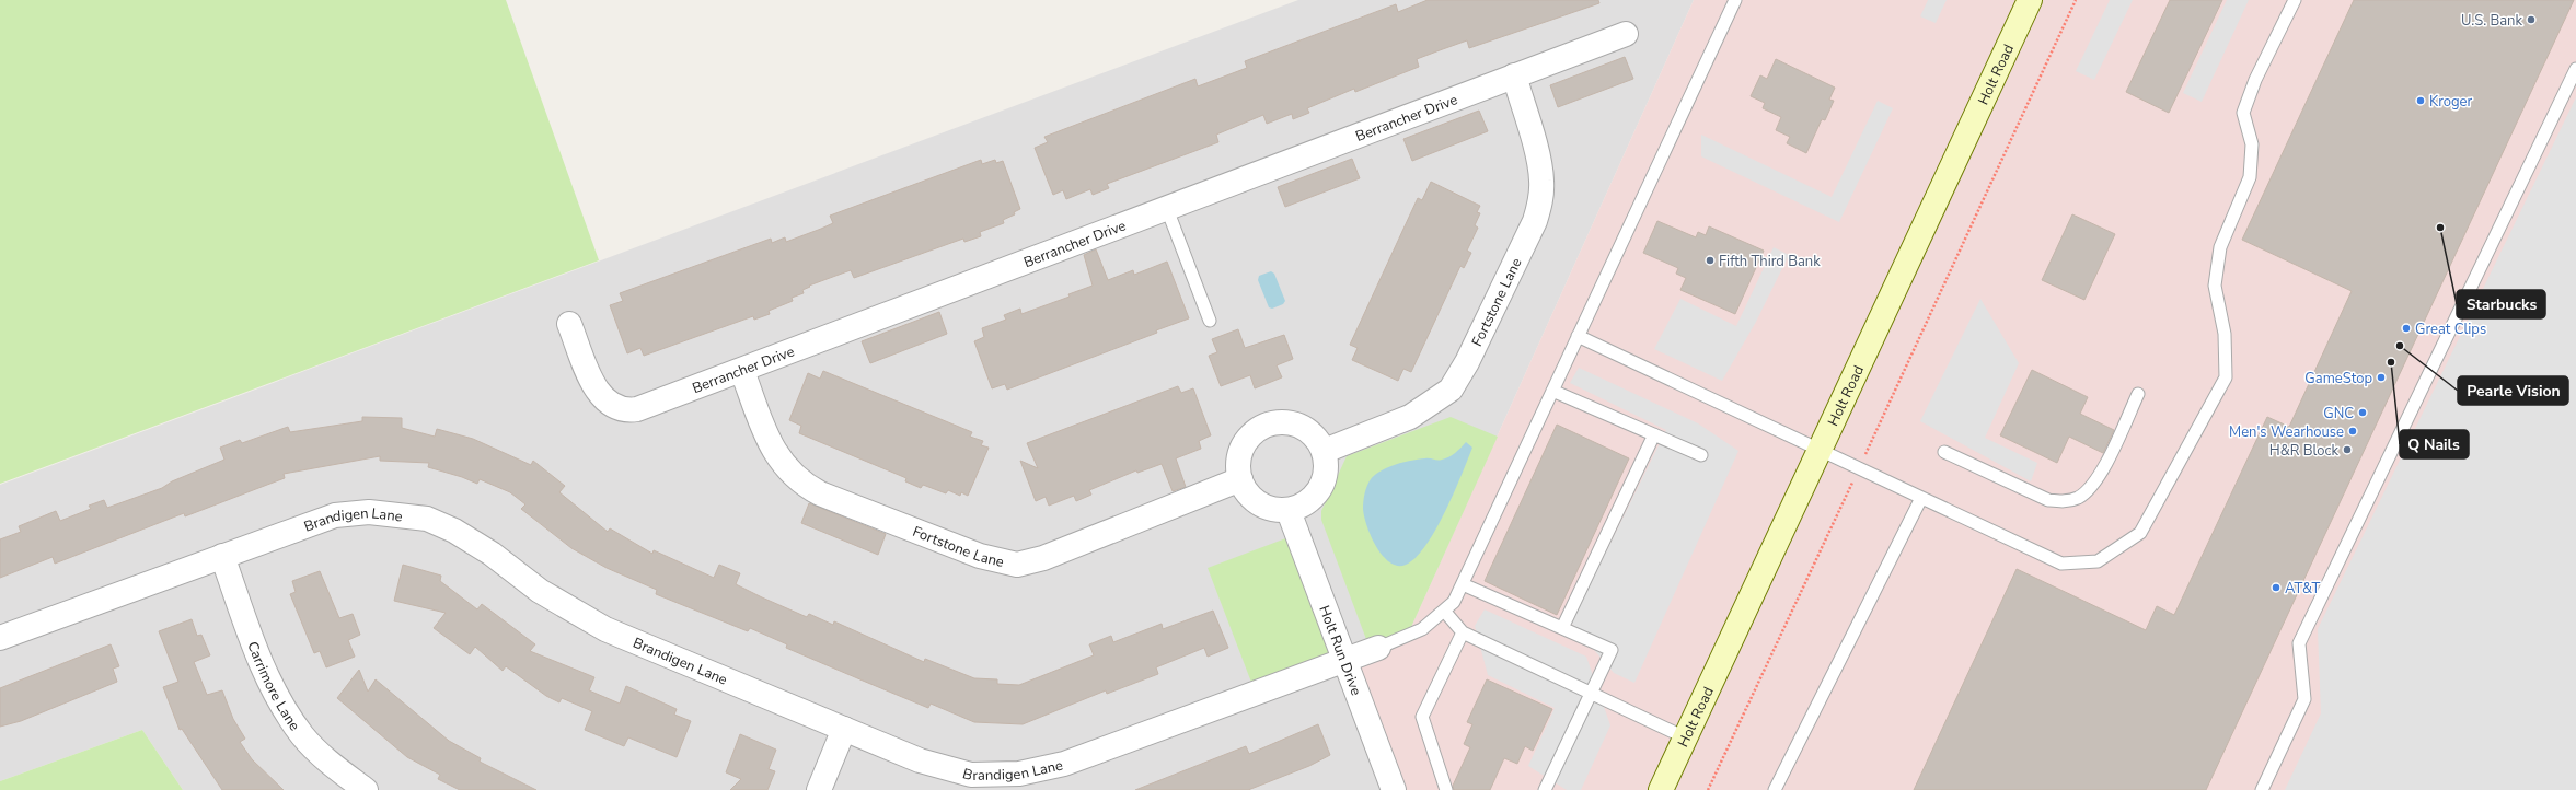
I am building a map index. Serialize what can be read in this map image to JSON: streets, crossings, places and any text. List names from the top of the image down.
{
  "streets": {
    "main road": ["Holt Road"],
    "street": [
      "Berrancher Drive",
      "Fortstone Lane",
      "Brandigen Lane",
      "Holt Run Drive",
      "Carrimore Lane"
    ]
  },
  "crossings": [
    ["Berrancher Drive", "Fortstone Lane"],
    ["Fortstone Lane", "Holt Run Drive"],
    ["Brandigen Lane", "Holt Run Drive"],
    ["Brandigen Lane", "Carrimore Lane"]
  ],
  "places": [
    "U.S. Bank",
    "Kroger",
    "Starbucks",
    "Fifth Third Bank",
    "Great Clips",
    "Pearle Vision",
    "Q Nails",
    "GameStop",
    "GNC",
    "Men's Wearhouse",
    "H&R Block",
    "AT&T"
  ]
}
